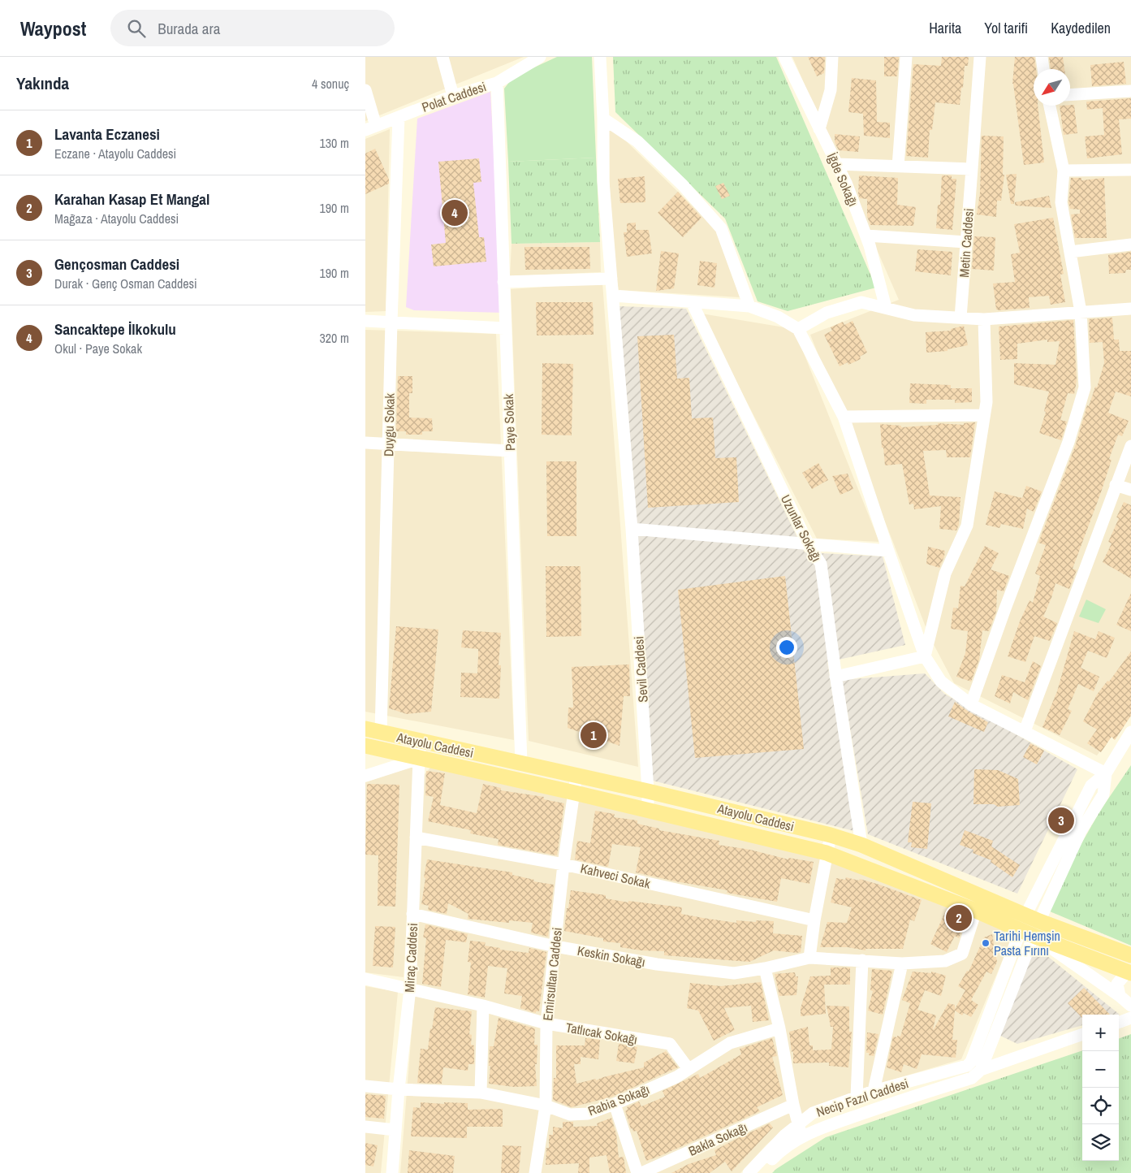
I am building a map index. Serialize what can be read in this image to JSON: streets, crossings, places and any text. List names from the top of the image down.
{
  "streets": {
    "main road": ["Atayolu Caddesi"],
    "street": [
      "Polat Caddesi",
      "İğde Sokağı",
      "Metin Caddesi",
      "Paye Sokak",
      "Duygu Sokak",
      "Uzunlar Sokağı",
      "Sevil Caddesi",
      "Kahveci Sokak",
      "Keskin Sokağı",
      "Miraç Caddesi",
      "Emirsultan Caddesi",
      "Tatlıcak Sokağı",
      "Necip Fazıl Caddesi",
      "Rabia Sokağı",
      "Bakla Sokağı"
    ]
  },
  "crossings": [
    ["Polat Caddesi", "Paye Sokak"],
    ["Polat Caddesi", "Duygu Sokak"],
    ["Paye Sokak", "Atayolu Caddesi"],
    ["Duygu Sokak", "Atayolu Caddesi"],
    ["Uzunlar Sokağı", "Atayolu Caddesi"],
    ["Sevil Caddesi", "Atayolu Caddesi"],
    ["Atayolu Caddesi", "Keskin Sokağı"],
    ["Atayolu Caddesi", "Miraç Caddesi"],
    ["Atayolu Caddesi", "Emirsultan Caddesi"],
    ["Kahveci Sokak", "Miraç Caddesi"],
    ["Kahveci Sokak", "Emirsultan Caddesi"],
    ["Keskin Sokağı", "Miraç Caddesi"],
    ["Keskin Sokağı", "Emirsultan Caddesi"],
    ["Miraç Caddesi", "Tatlıcak Sokağı"],
    ["Miraç Caddesi", "Rabia Sokağı"],
    ["Emirsultan Caddesi", "Tatlıcak Sokağı"],
    ["Emirsultan Caddesi", "Rabia Sokağı"],
    ["Tatlıcak Sokağı", "Rabia Sokağı"]
  ],
  "places": ["Tarihi Hemşin Pasta Fırını"],
  "north": "bottom left",
  "page": {
    "header": "Waypost",
    "search": "Burada ara",
    "nav": ["Harita", "Yol tarifi", "Kaydedilen"],
    "heading": ["Yakında", "4 sonuç"],
    "list": [
      {
        "mark": "1",
        "name": "Lavanta Eczanesi",
        "note": "Eczane · Atayolu Caddesi",
        "value": "130 m"
      },
      {
        "mark": "2",
        "name": "Karahan Kasap Et Mangal",
        "note": "Mağaza · Atayolu Caddesi",
        "value": "190 m"
      },
      {
        "mark": "3",
        "name": "Gençosman Caddesi",
        "note": "Durak · Genç Osman Caddesi",
        "value": "190 m"
      },
      {
        "mark": "4",
        "name": "Sancaktepe İlkokulu",
        "note": "Okul · Paye Sokak",
        "value": "320 m"
      }
    ],
    "pins": [
      "4",
      "1",
      "3",
      "2"
    ],
    "map_buttons": ["+", "−"]
  }
}
